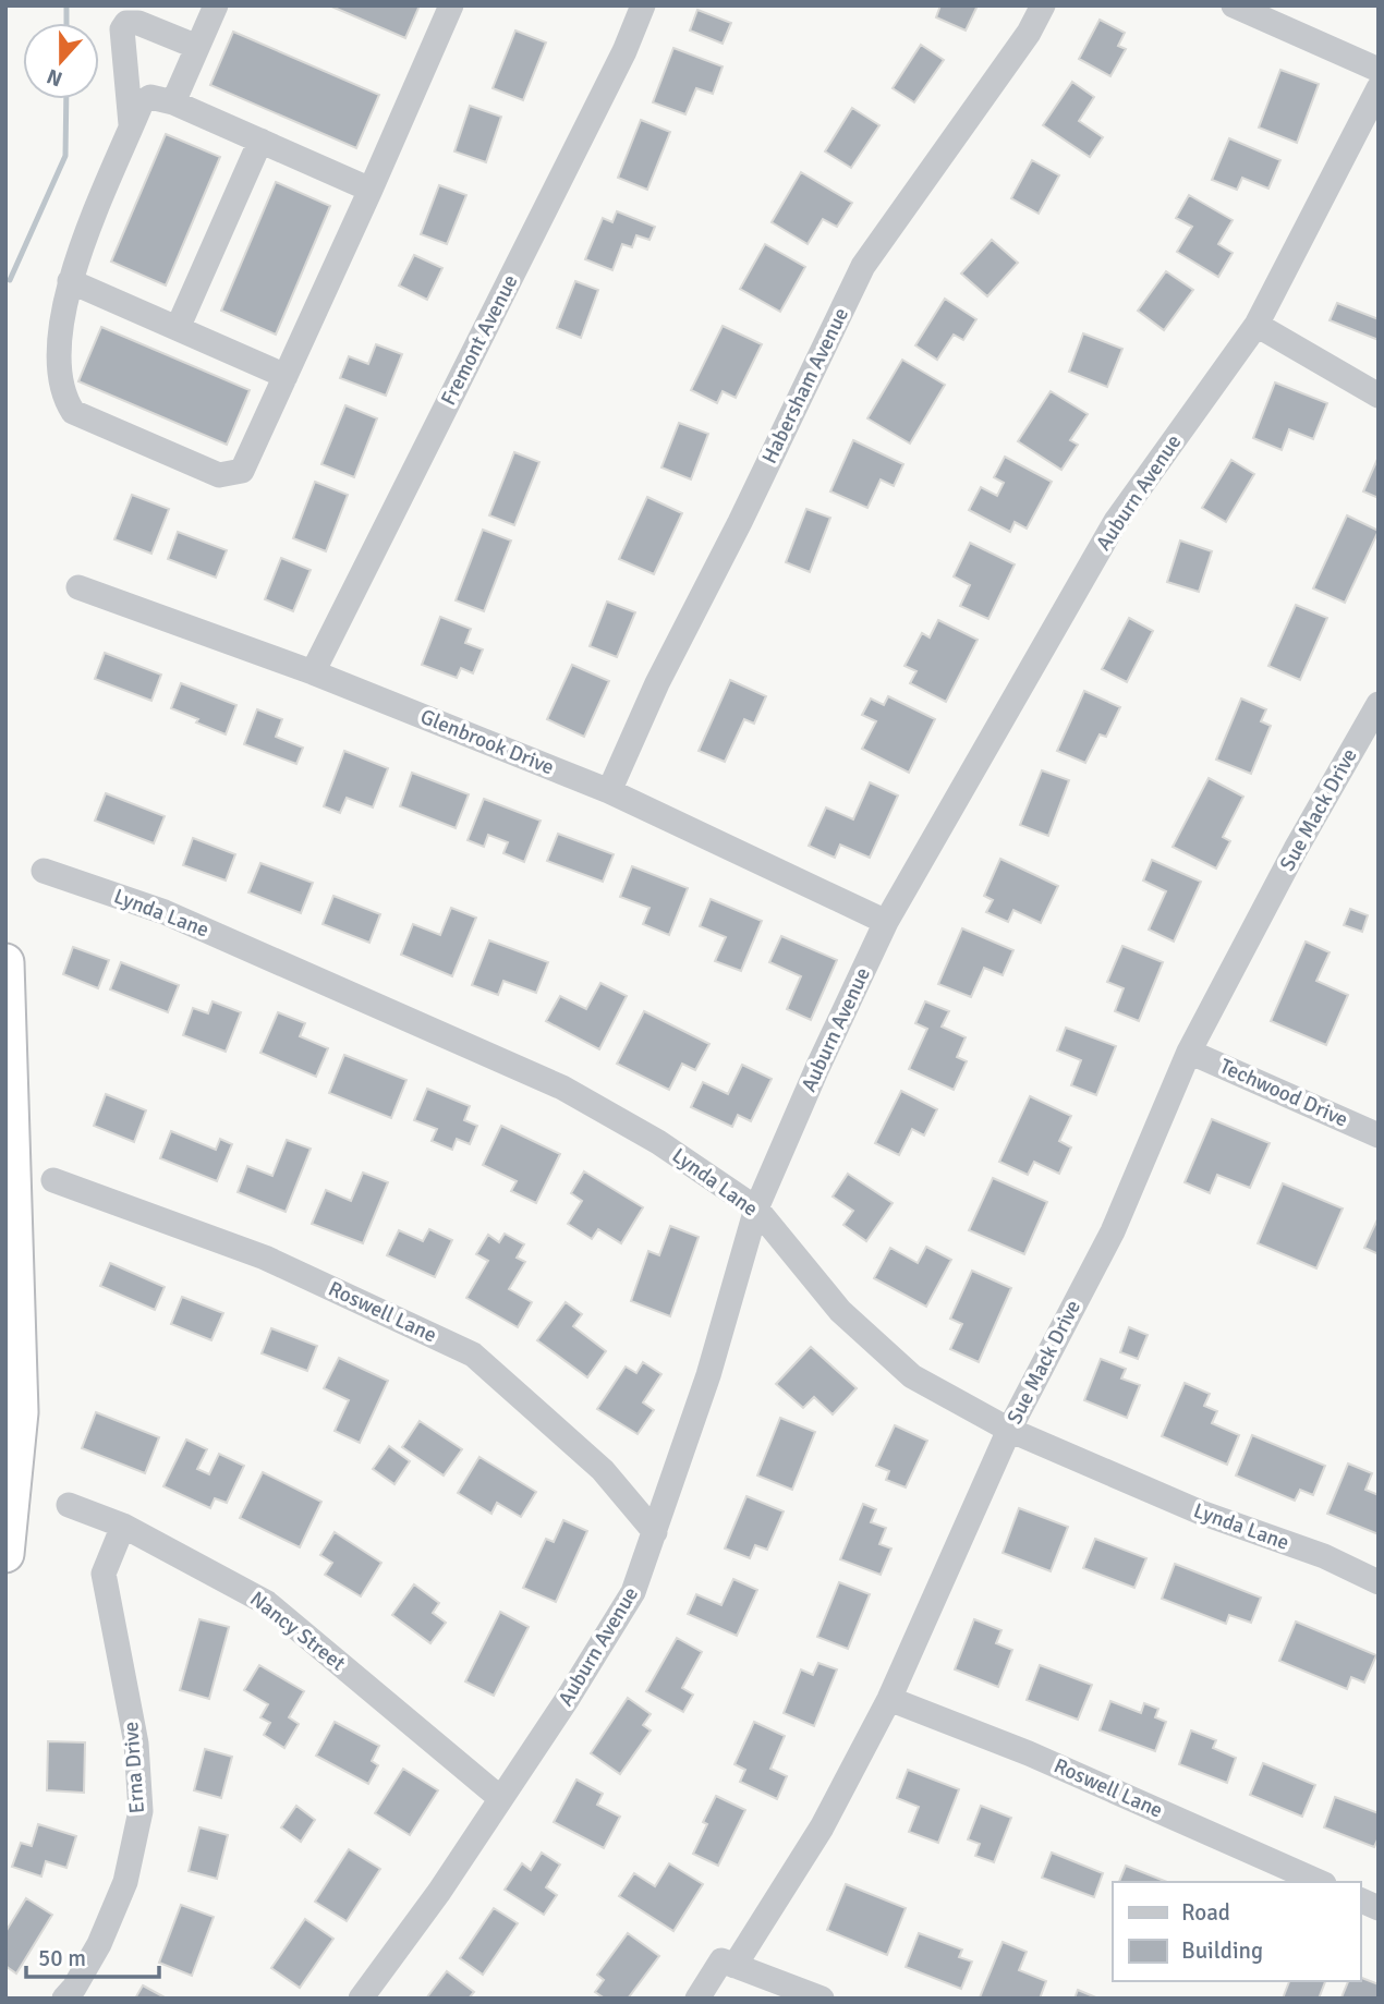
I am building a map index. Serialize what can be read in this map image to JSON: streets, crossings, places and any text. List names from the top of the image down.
{
  "streets": {
    "street": [
      "Fremont Avenue",
      "Habersham Avenue",
      "Auburn Avenue",
      "Glenbrook Drive",
      "Sue Mack Drive",
      "Lynda Lane",
      "Techwood Drive",
      "Roswell Lane",
      "Nancy Street",
      "Erna Drive"
    ]
  },
  "crossings": [
    ["Fremont Avenue", "Glenbrook Drive"],
    ["Habersham Avenue", "Glenbrook Drive"],
    ["Auburn Avenue", "Glenbrook Drive"],
    ["Auburn Avenue", "Lynda Lane"],
    ["Auburn Avenue", "Roswell Lane"],
    ["Auburn Avenue", "Nancy Street"],
    ["Sue Mack Drive", "Lynda Lane"],
    ["Sue Mack Drive", "Techwood Drive"],
    ["Sue Mack Drive", "Roswell Lane"],
    ["Nancy Street", "Erna Drive"]
  ],
  "legend": ["Road", "Building"],
  "scale_bar": "50 m",
  "north": "bottom"
}
